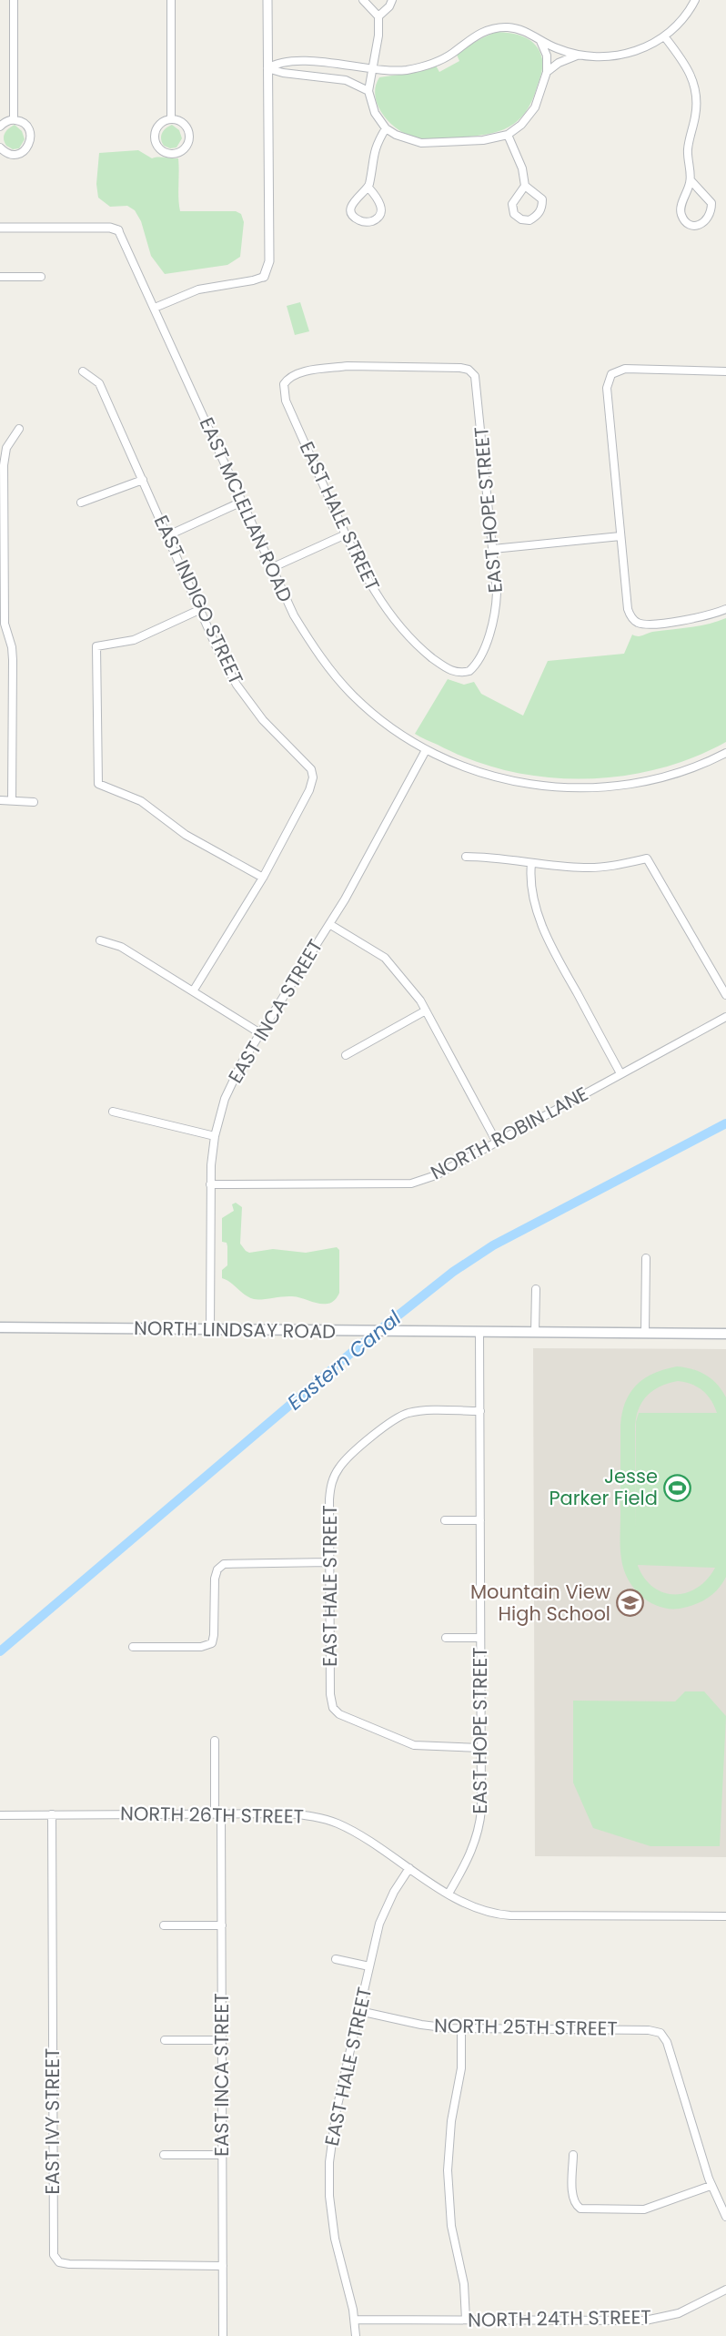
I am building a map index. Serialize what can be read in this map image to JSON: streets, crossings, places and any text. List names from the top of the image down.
{
  "streets": {
    "main road": ["NORTH LINDSAY ROAD"],
    "street": [
      "EAST MCLELLAN ROAD",
      "EAST HOPE STREET",
      "EAST HALE STREET",
      "EAST INDIGO STREET",
      "EAST INCA STREET",
      "NORTH ROBIN LANE",
      "NORTH 26TH STREET",
      "NORTH 25TH STREET",
      "EAST IVY STREET",
      "NORTH 24TH STREET"
    ]
  },
  "crossings": [
    ["EAST MCLELLAN ROAD", "EAST INCA STREET"],
    ["EAST HOPE STREET", "EAST HALE STREET"],
    ["EAST HOPE STREET", "NORTH LINDSAY ROAD"],
    ["EAST HOPE STREET", "NORTH 26TH STREET"],
    ["EAST HALE STREET", "NORTH 26TH STREET"],
    ["EAST HALE STREET", "NORTH 25TH STREET"],
    ["EAST HALE STREET", "NORTH 24TH STREET"],
    ["EAST INCA STREET", "NORTH ROBIN LANE"],
    ["EAST INCA STREET", "NORTH LINDSAY ROAD"],
    ["EAST INCA STREET", "NORTH 26TH STREET"],
    ["EAST INCA STREET", "EAST IVY STREET"],
    ["NORTH 26TH STREET", "EAST IVY STREET"]
  ],
  "water": ["Eastern Canal"],
  "places": {
    "sports": ["Jesse Parker Field"],
    "school or university": ["Mountain View High School"]
  }
}
